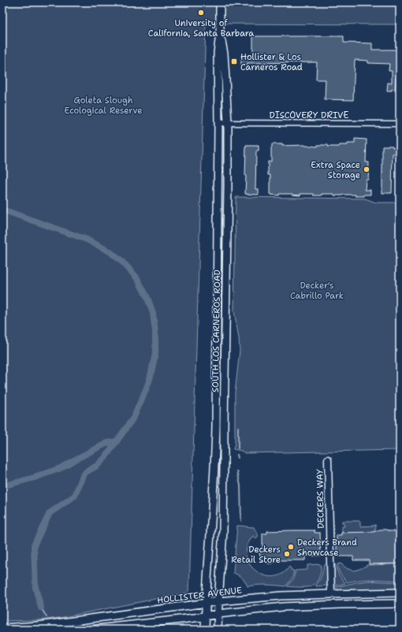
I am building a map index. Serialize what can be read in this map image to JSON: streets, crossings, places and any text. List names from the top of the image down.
{
  "streets": {
    "main road": ["SOUTH LOS CARNEROS ROAD", "HOLLISTER AVENUE"],
    "street": ["DISCOVERY DRIVE", "DECKERS WAY"]
  },
  "crossings": [
    ["DISCOVERY DRIVE", "SOUTH LOS CARNEROS ROAD"],
    ["SOUTH LOS CARNEROS ROAD", "HOLLISTER AVENUE"],
    ["DECKERS WAY", "HOLLISTER AVENUE"]
  ],
  "parks": ["Goleta Slough Ecological Reserve", "Decker's Cabrillo Park"],
  "places": {
    "other": [
      "University of California, Santa Barbara",
      "Extra Space Storage",
      "Deckers Brand Showcase",
      "Deckers Retail Store"
    ],
    "transit": ["Hollister & Los Carneros Road"]
  }
}
